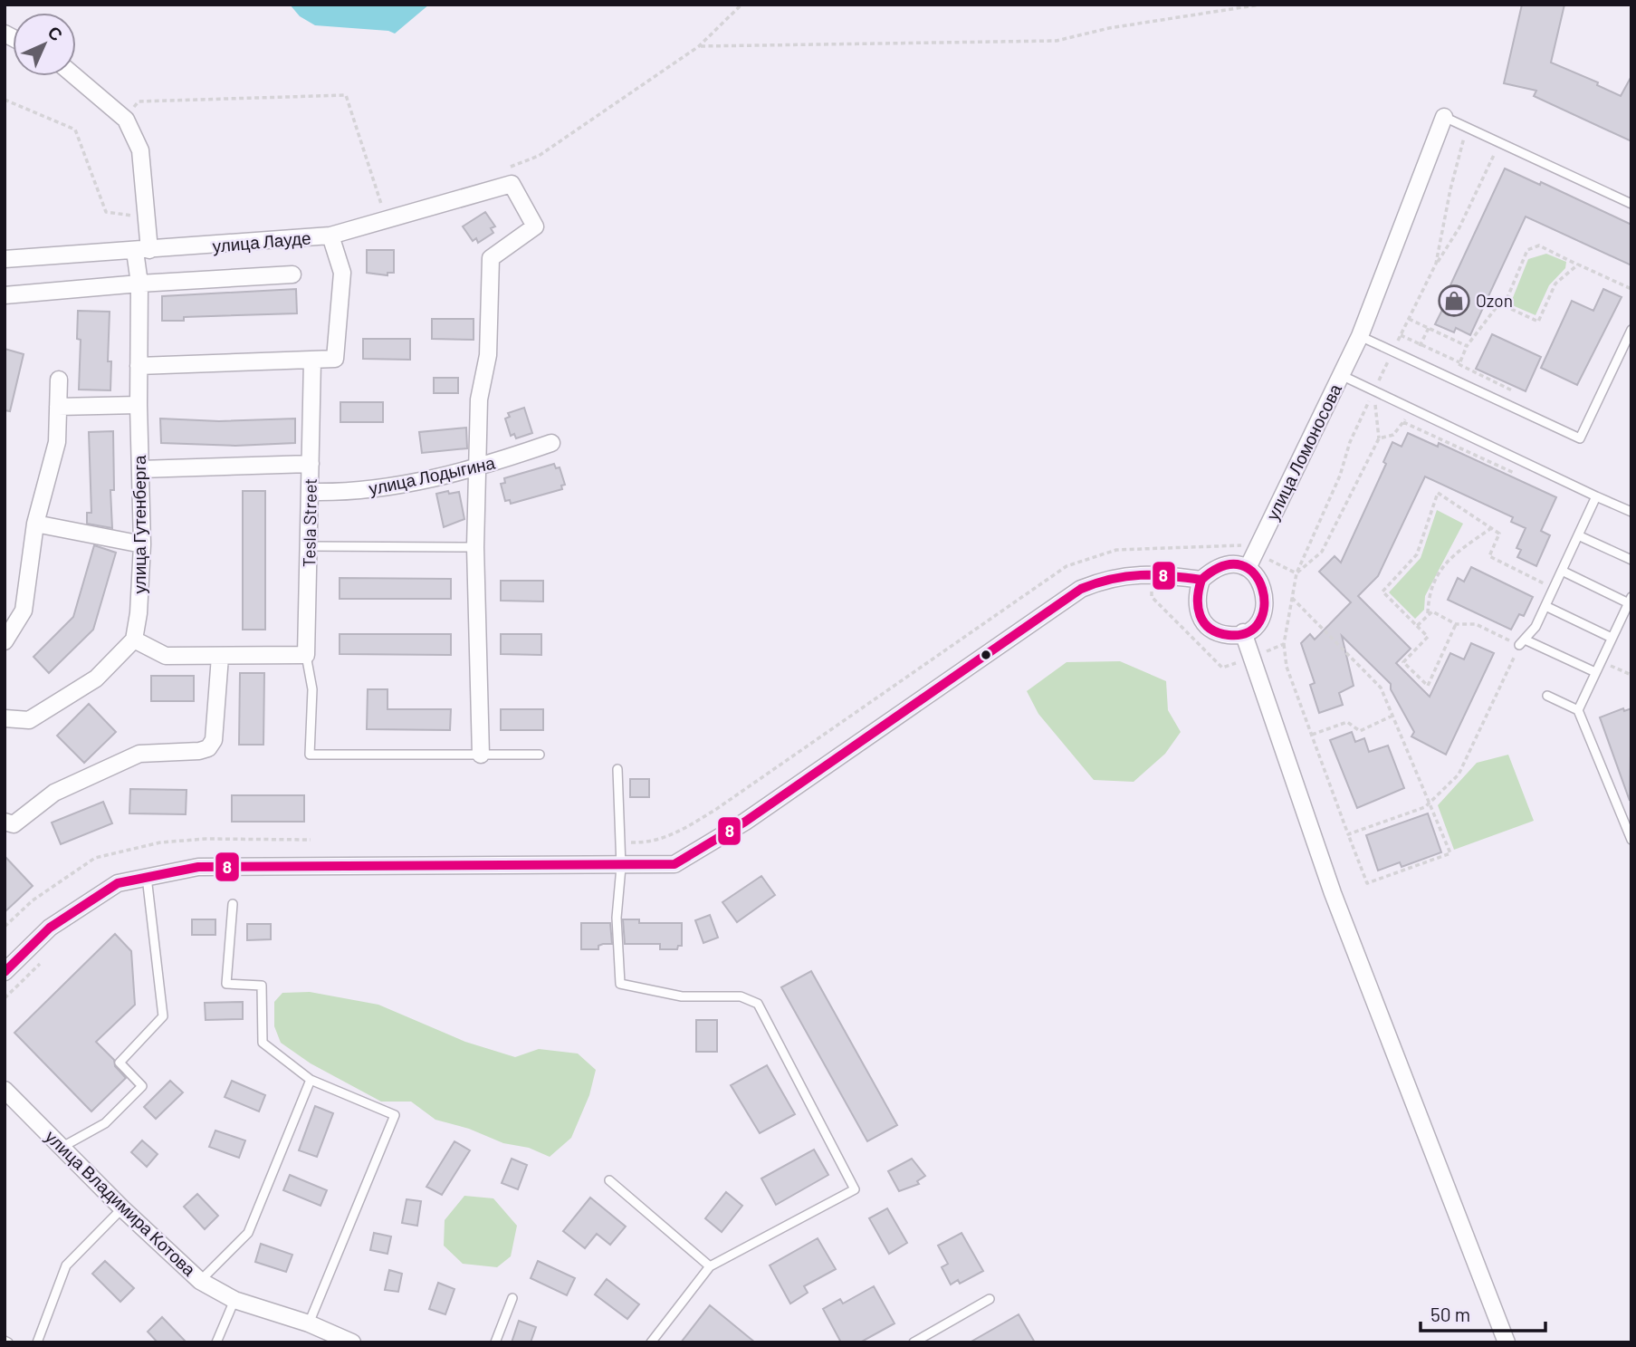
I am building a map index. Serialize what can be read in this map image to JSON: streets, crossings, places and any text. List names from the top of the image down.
{
  "streets": {
    "street": [
      "улица Лауде",
      "улица Ломоносова",
      "улица Лодыгина",
      "Tesla Street",
      "улица Гутенберга",
      "улица Владимира Котова"
    ]
  },
  "crossings": [
    ["улица Лауде", "улица Гутенберга"],
    ["улица Лодыгина", "Tesla Street"]
  ],
  "places": {
    "shop": ["Ozon"]
  },
  "lines": ["transit line 8"],
  "scale_bar": "50 m",
  "north": "top right"
}
